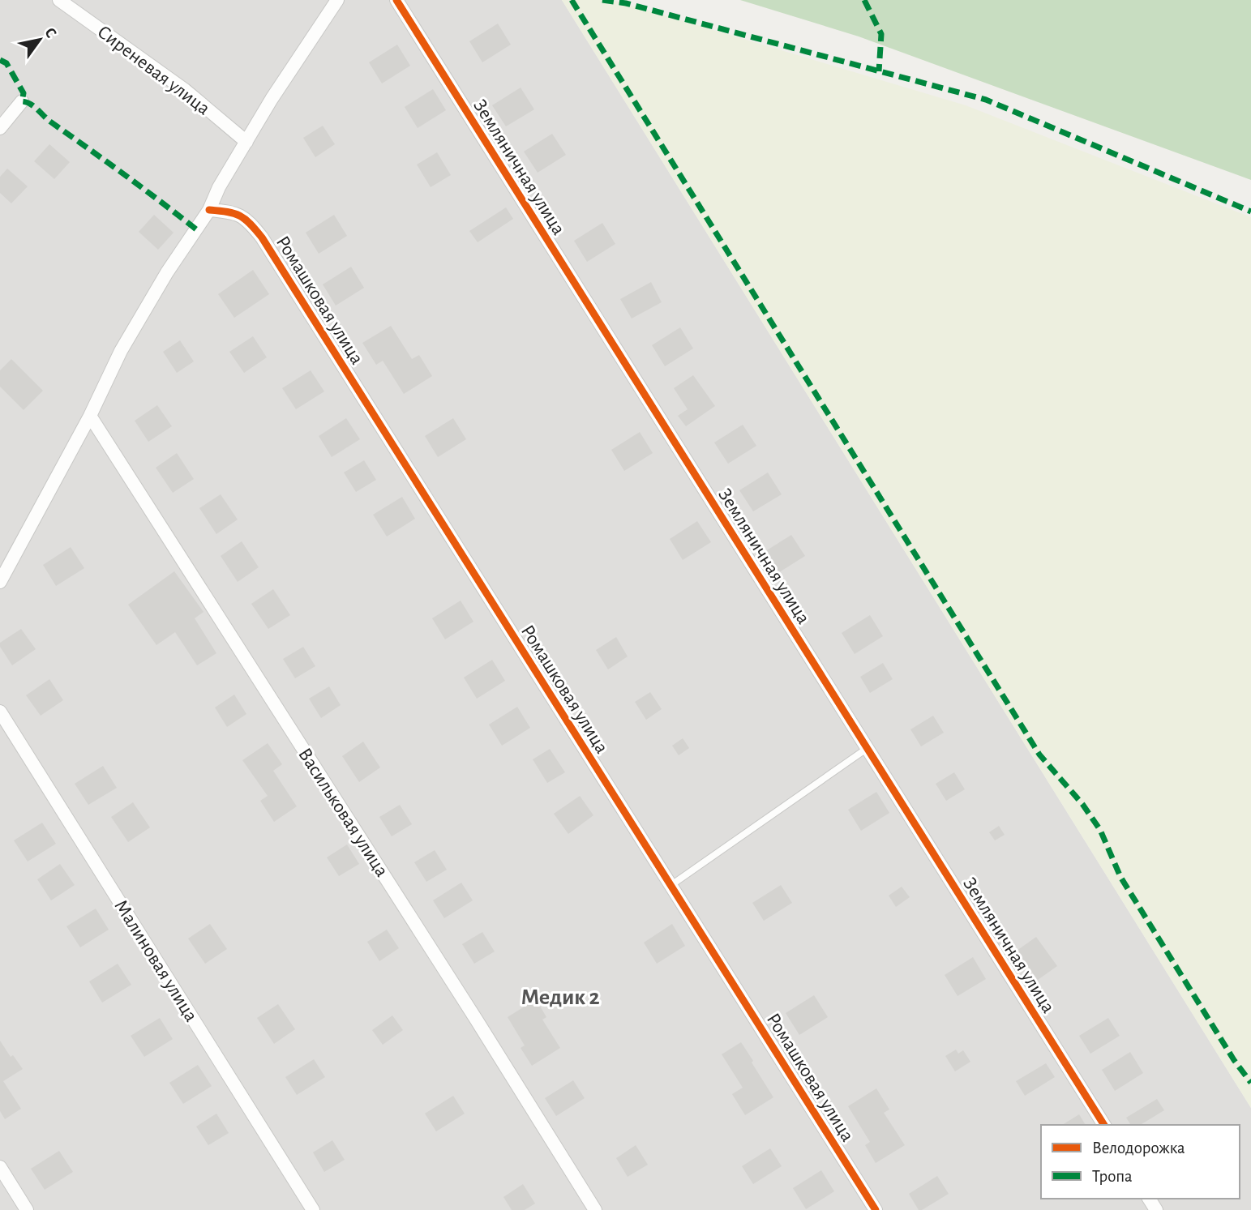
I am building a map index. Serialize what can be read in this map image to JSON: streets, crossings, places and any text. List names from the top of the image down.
{
  "streets": {
    "street": [
      "Сиреневая улица",
      "Земляничная улица",
      "Ромашковая улица",
      "Васильковая улица",
      "Малиновая улица"
    ]
  },
  "districts": ["Медик 2"],
  "legend": ["Велодорожка", "Тропа"],
  "north": "top right"
}
